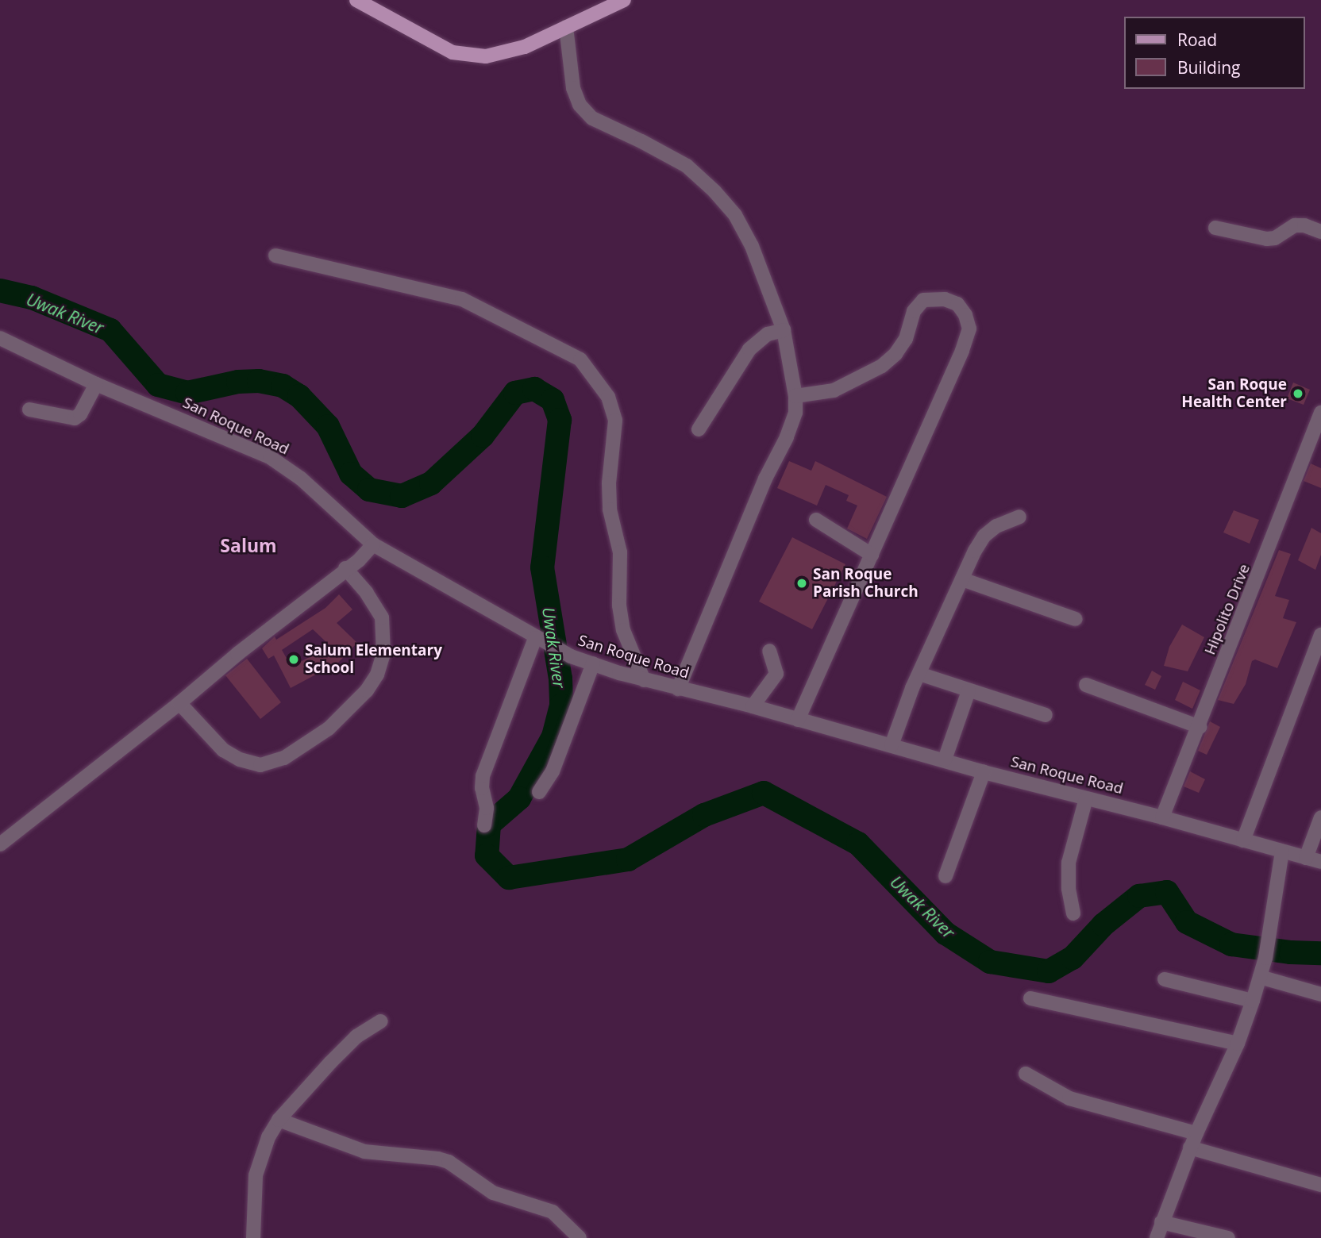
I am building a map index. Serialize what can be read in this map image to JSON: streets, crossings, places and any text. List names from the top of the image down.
{
  "streets": {
    "street": ["San Roque Road", "Hipolito Drive"]
  },
  "crossings": [
    ["San Roque Road", "Hipolito Drive"]
  ],
  "districts": ["Salum"],
  "water": ["Uwak River"],
  "places": ["San Roque Health Center", "San Roque Parish Church", "Salum Elementary School"],
  "legend": ["Road", "Building"]
}
